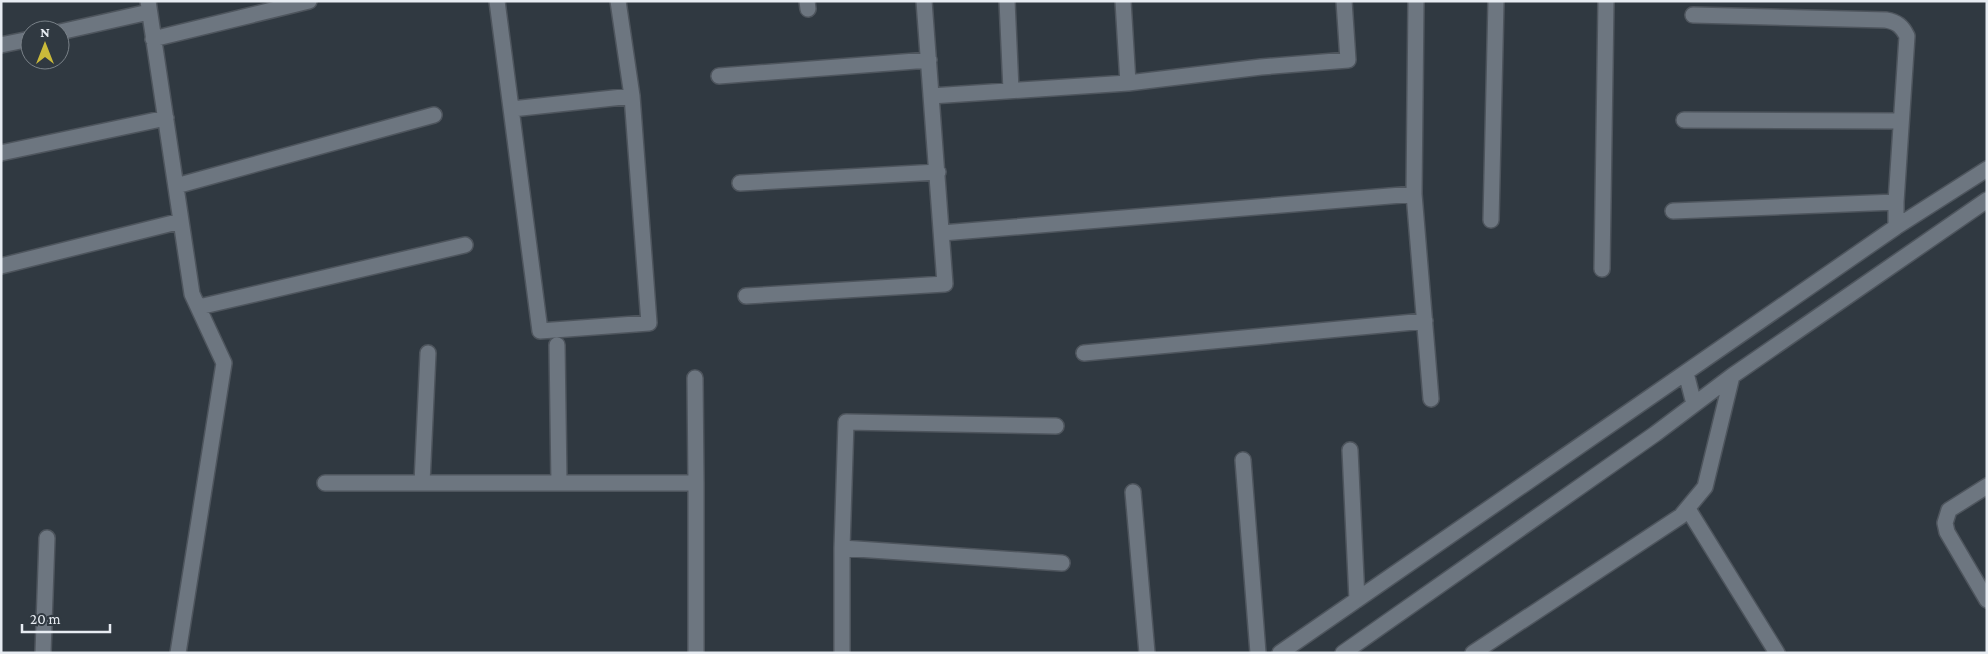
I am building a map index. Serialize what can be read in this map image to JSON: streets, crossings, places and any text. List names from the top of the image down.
{
  "scale_bar": "20 m",
  "north": "top"
}
